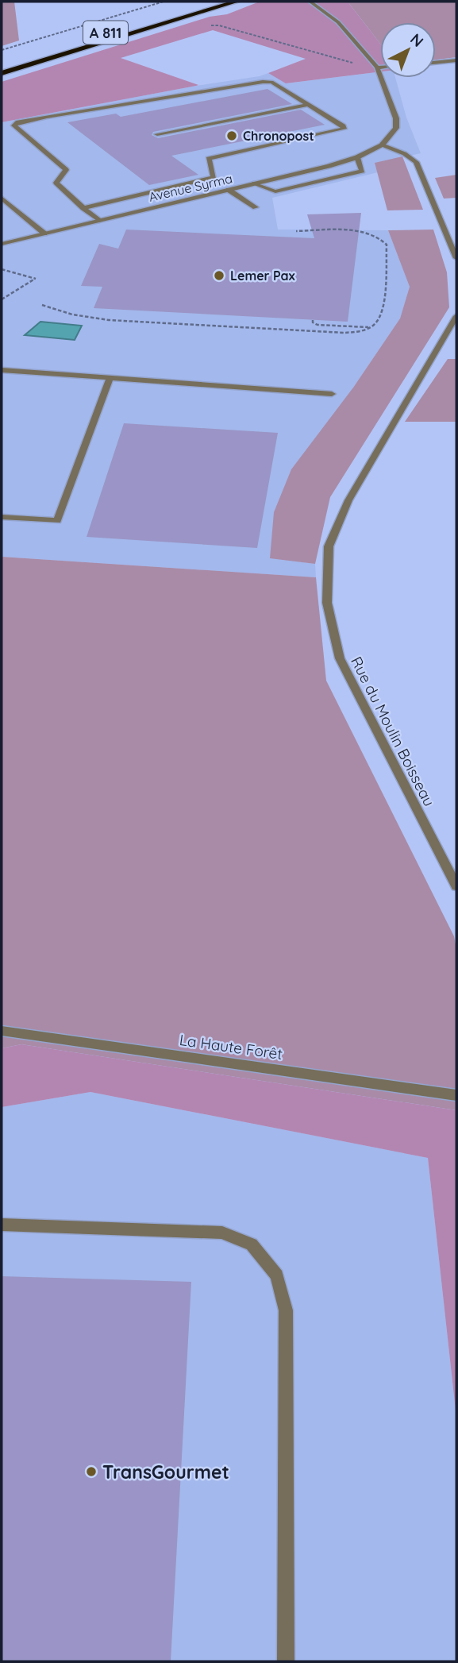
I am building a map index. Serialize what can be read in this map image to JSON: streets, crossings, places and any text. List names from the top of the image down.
{
  "streets": {
    "highway": ["A 811"],
    "street": ["Avenue Syrma", "Rue du Moulin Boisseau", "La Haute Forêt"]
  },
  "places": ["Chronopost", "Lemer Pax", "TransGourmet"],
  "north": "top right"
}
